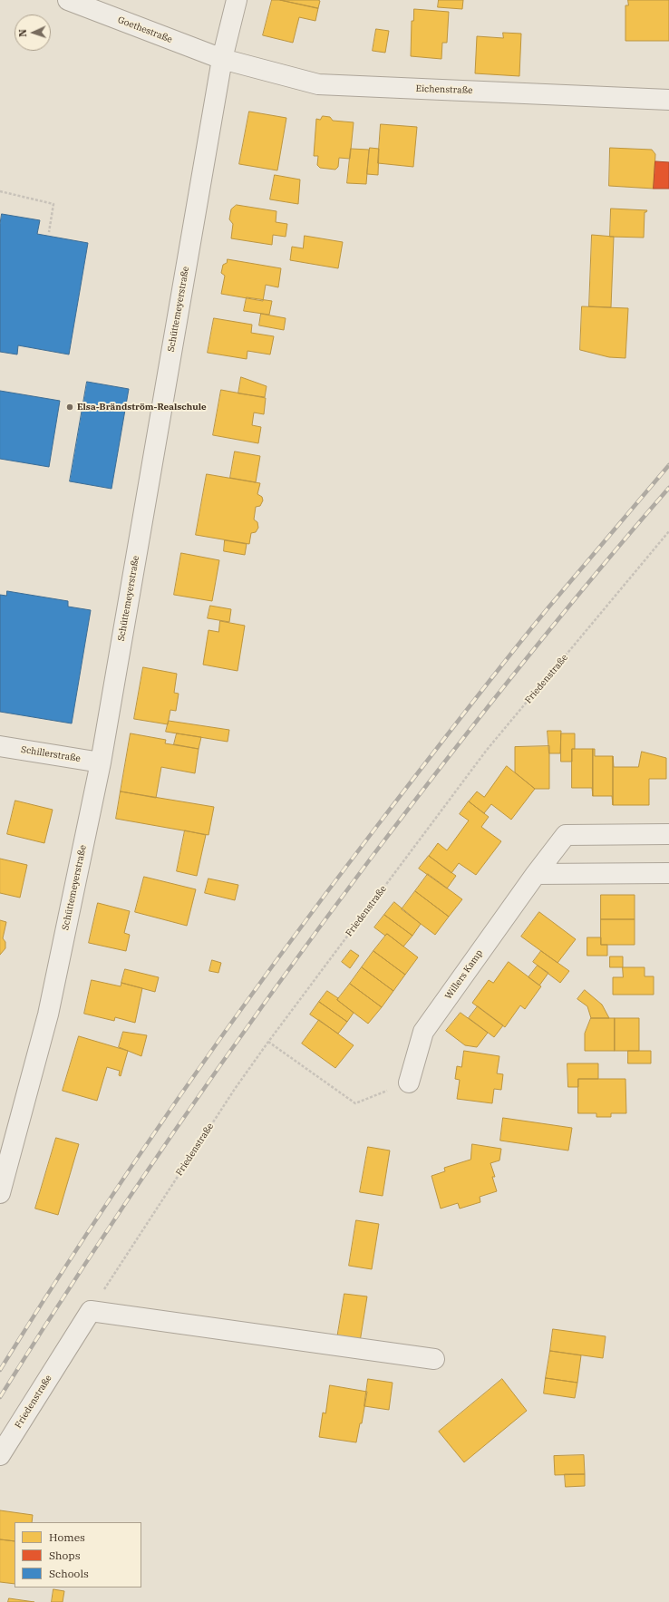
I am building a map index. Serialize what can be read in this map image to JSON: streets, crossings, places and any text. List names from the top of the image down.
{
  "streets": {
    "street": [
      "Goethestraße",
      "Eichenstraße",
      "Schüttemeyerstraße",
      "Friedenstraße",
      "Schillerstraße",
      "Willers Kamp"
    ]
  },
  "crossings": [
    ["Goethestraße", "Eichenstraße"],
    ["Goethestraße", "Schüttemeyerstraße"],
    ["Eichenstraße", "Schüttemeyerstraße"],
    ["Schüttemeyerstraße", "Schillerstraße"]
  ],
  "places": ["Elsa-Brändström-Realschule"],
  "legend": ["Homes", "Shops", "Schools"],
  "north": "left"
}
